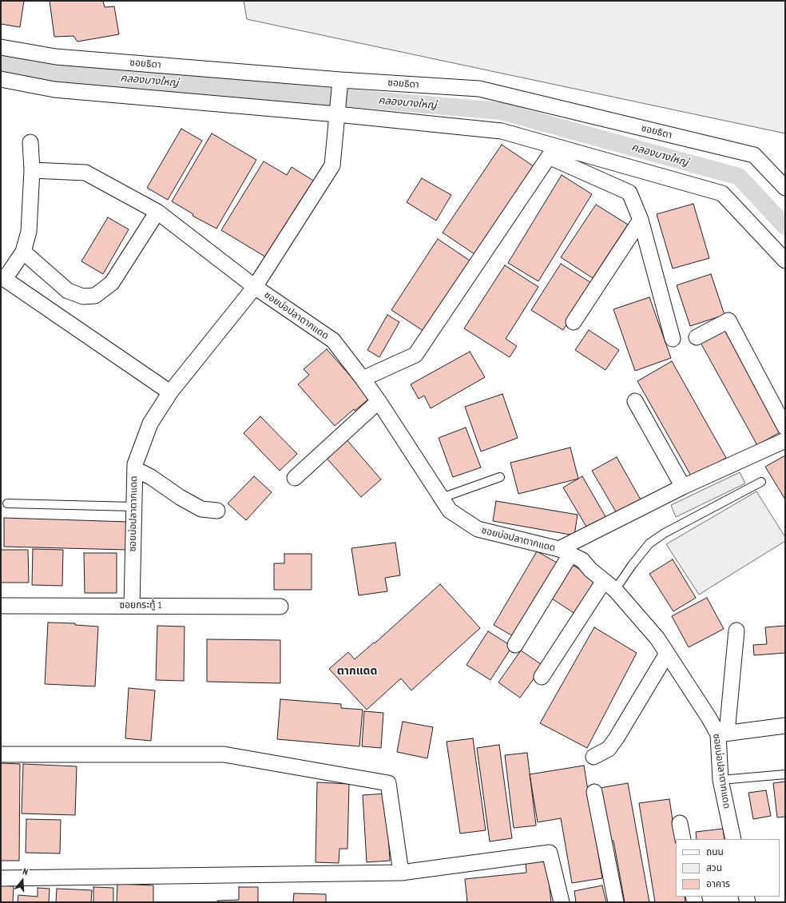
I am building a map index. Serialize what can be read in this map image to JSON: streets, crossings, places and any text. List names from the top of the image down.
{
  "streets": {
    "street": ["ซอยธิดา", "ซอยบ่อปลาตากแดด", "ซอยกระทู้ 1"]
  },
  "crossings": [
    ["ซอยธิดา", "ซอยบ่อปลาตากแดด"],
    ["ซอยบ่อปลาตากแดด", "ซอยกระทู้ 1"]
  ],
  "districts": ["ตากแดด"],
  "water": ["คลองบางใหญ่"],
  "legend": ["ถนน", "สวน", "อาคาร"],
  "north": "top"
}
